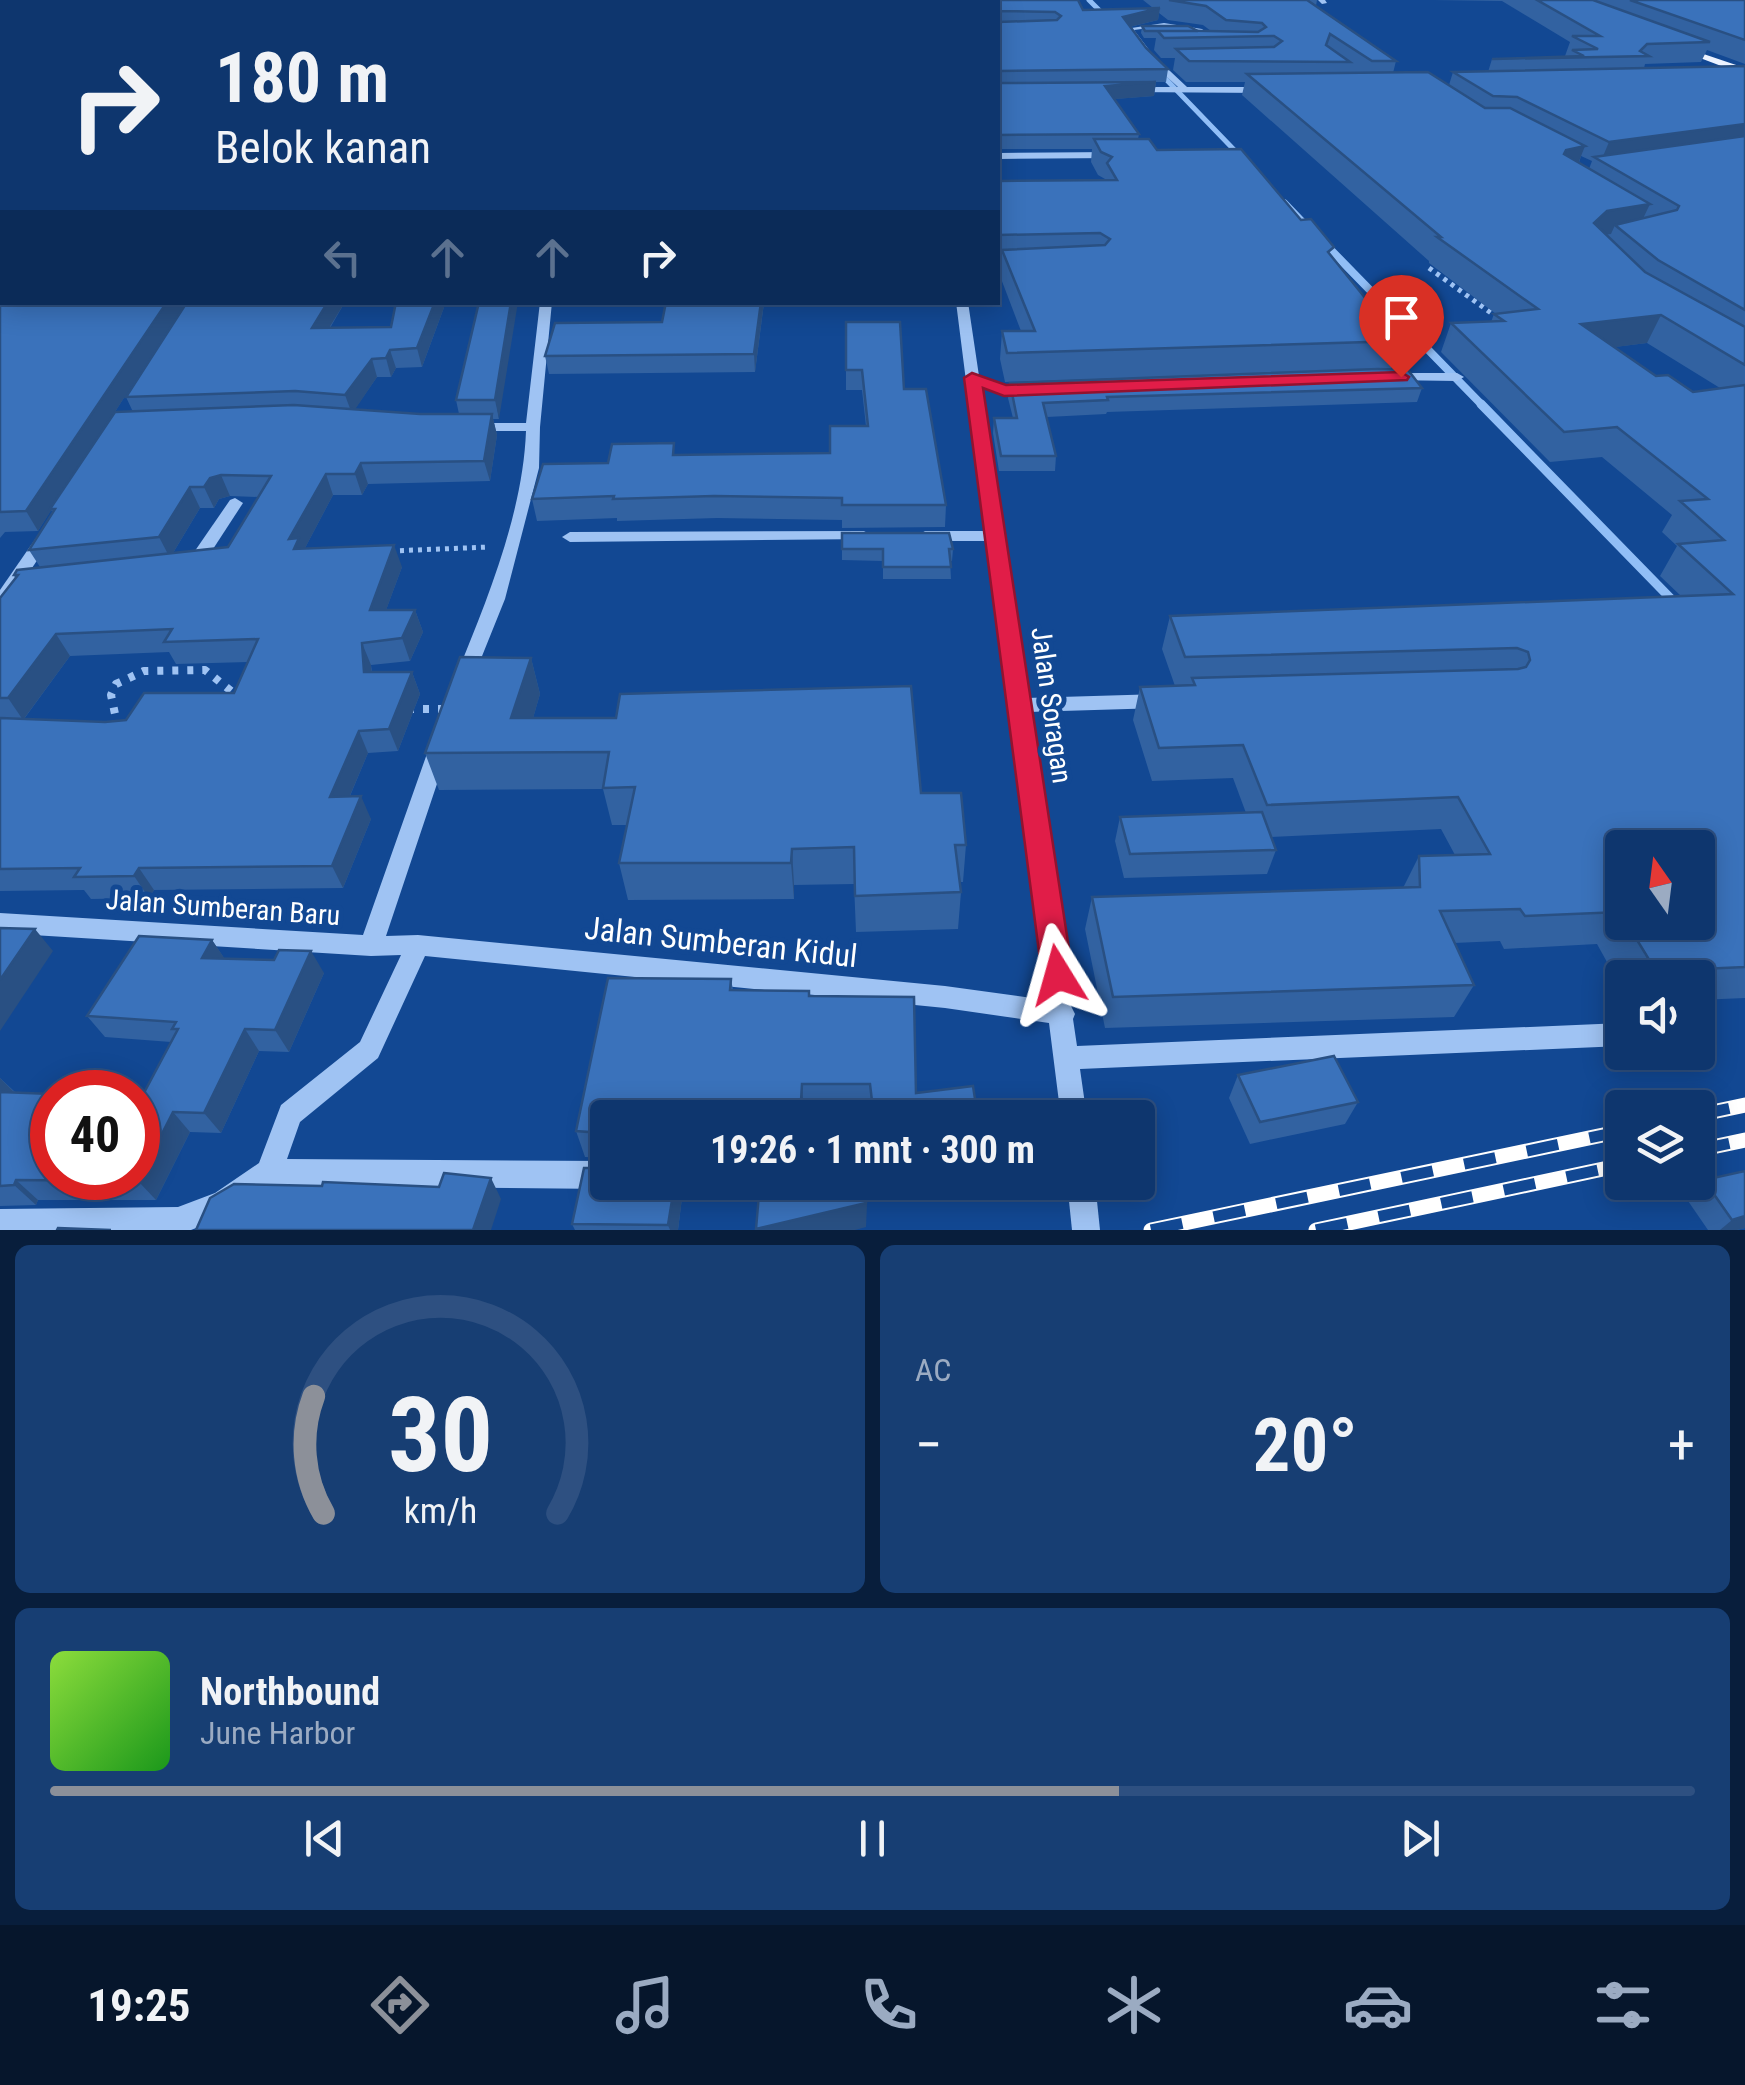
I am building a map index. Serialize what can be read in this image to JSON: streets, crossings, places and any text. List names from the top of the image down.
{
  "streets": {
    "street": ["Jalan Soragan", "Jalan Sumberan Baru", "Jalan Sumberan Kidul"]
  },
  "crossings": [
    ["Jalan Soragan", "Jalan Sumberan Kidul"],
    ["Jalan Sumberan Baru", "Jalan Sumberan Kidul"]
  ],
  "north": "top",
  "page": {
    "turn": ["180 m", "Belok kanan"],
    "limit": "40",
    "trip": "19:26 · 1 mnt · 300 m",
    "tile": "AC",
    "heat": ["−", "20°", "+"],
    "song": ["Northbound", "June Harbor"],
    "tabs": "19:25",
    "gauge": ["30", "km/h"]
  }
}
